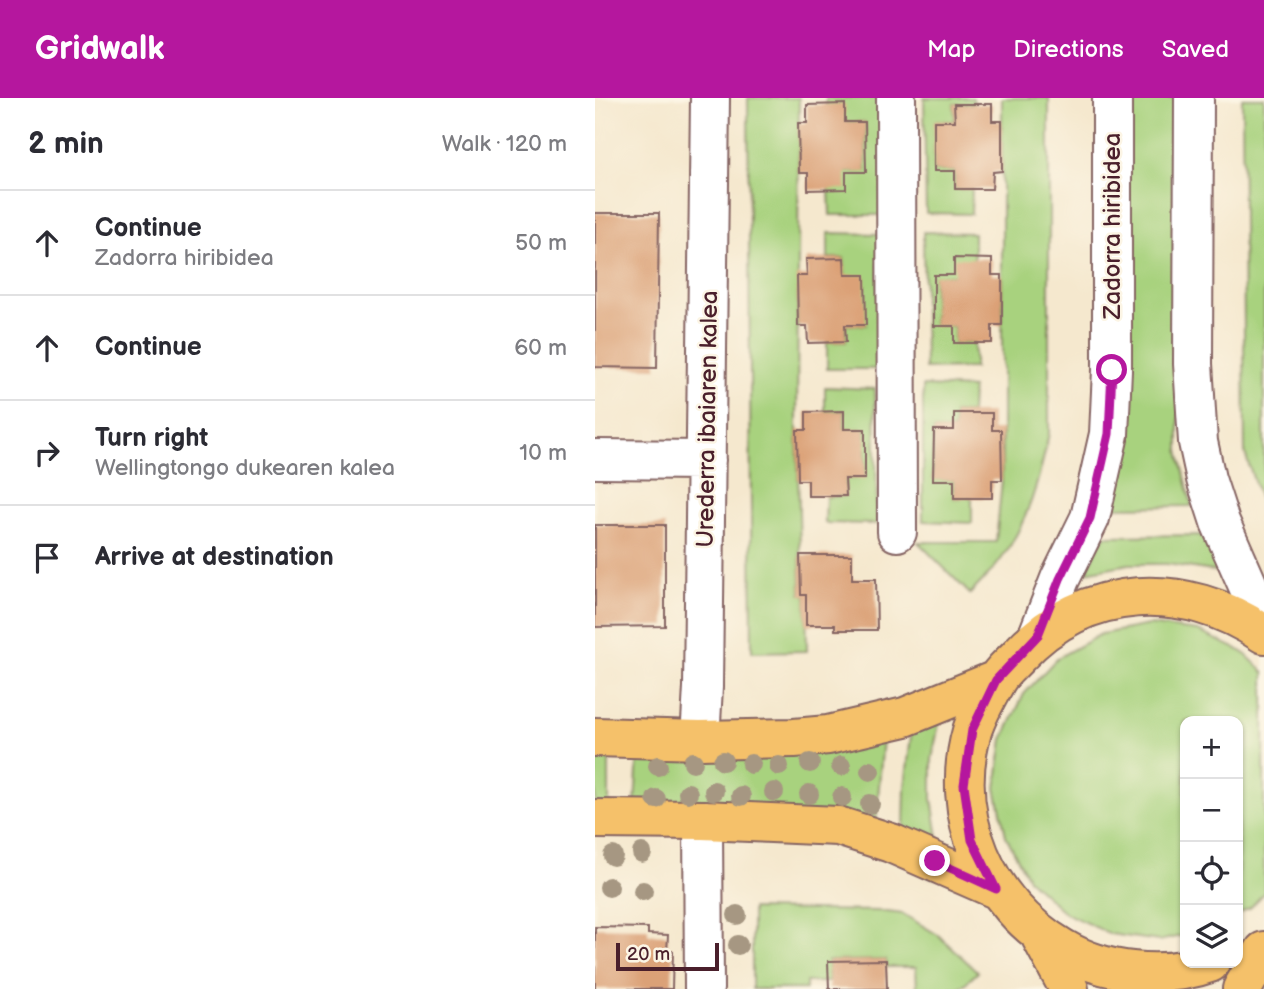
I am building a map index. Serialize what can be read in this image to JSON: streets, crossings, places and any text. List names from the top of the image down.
{
  "streets": {
    "street": ["Zadorra hiribidea", "Urederra ibaiaren kalea"]
  },
  "scale_bar": "20 m",
  "page": {
    "header": "Gridwalk",
    "nav": ["Map", "Directions", "Saved"],
    "heading": ["2 min", "Walk · 120 m"],
    "list": [
      ["Continue", "Zadorra hiribidea", "50 m"],
      ["Continue", "60 m"],
      ["Turn right", "Wellingtongo dukearen kalea", "10 m"],
      "Arrive at destination"
    ],
    "map_buttons": ["+", "−"],
    "scale": "20 m"
  }
}
